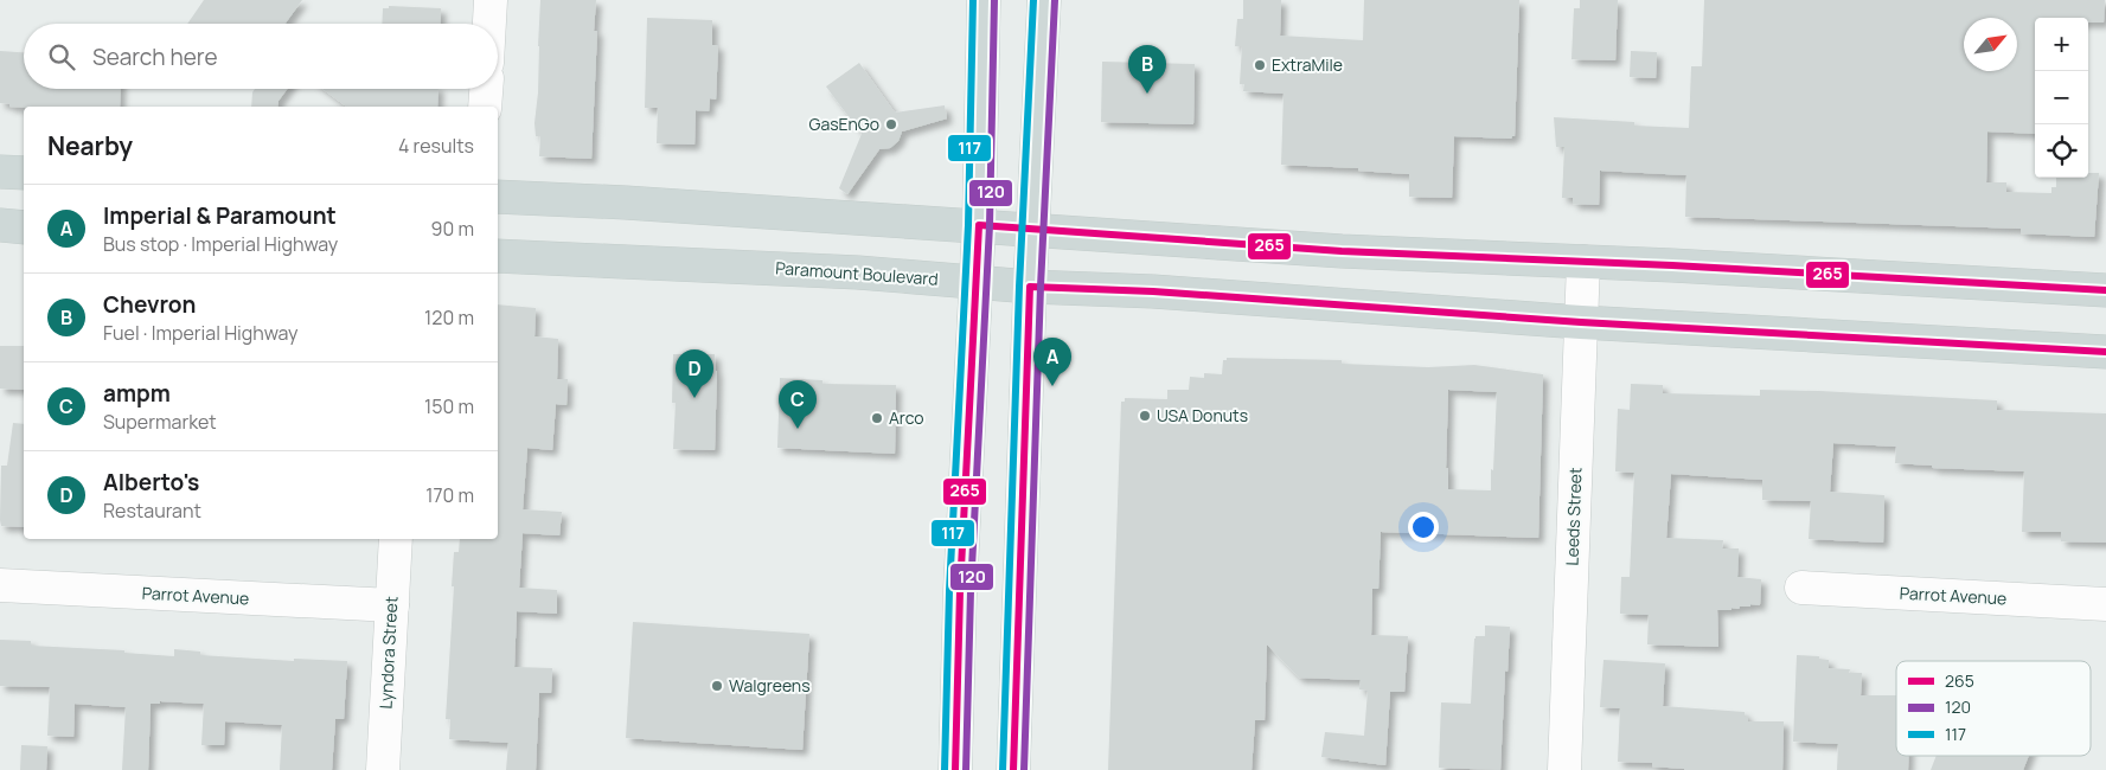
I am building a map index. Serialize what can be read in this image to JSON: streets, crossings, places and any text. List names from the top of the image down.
{
  "streets": {
    "main road": ["Paramount Boulevard"],
    "street": ["Leeds Street", "Parrot Avenue", "Lyndora Street"]
  },
  "crossings": [
    ["Paramount Boulevard", "Leeds Street"],
    ["Parrot Avenue", "Lyndora Street"]
  ],
  "places": [
    "ExtraMile",
    "GasEnGo",
    "USA Donuts",
    "Arco",
    "Walgreens"
  ],
  "lines": ["transit line 120", "transit line 117", "transit line 265"],
  "legend": ["265", "120", "117"],
  "north": "top right",
  "page": {
    "map_buttons": ["+", "−"],
    "search": "Search here",
    "pins": [
      "B",
      "A",
      "D",
      "C"
    ],
    "heading": ["Nearby", "4 results"],
    "list": [
      {
        "mark": "A",
        "name": "Imperial & Paramount",
        "note": "Bus stop · Imperial Highway",
        "value": "90 m"
      },
      {
        "mark": "B",
        "name": "Chevron",
        "note": "Fuel · Imperial Highway",
        "value": "120 m"
      },
      {
        "mark": "C",
        "name": "ampm",
        "note": "Supermarket",
        "value": "150 m"
      },
      {
        "mark": "D",
        "name": "Alberto's",
        "note": "Restaurant",
        "value": "170 m"
      }
    ]
  }
}
